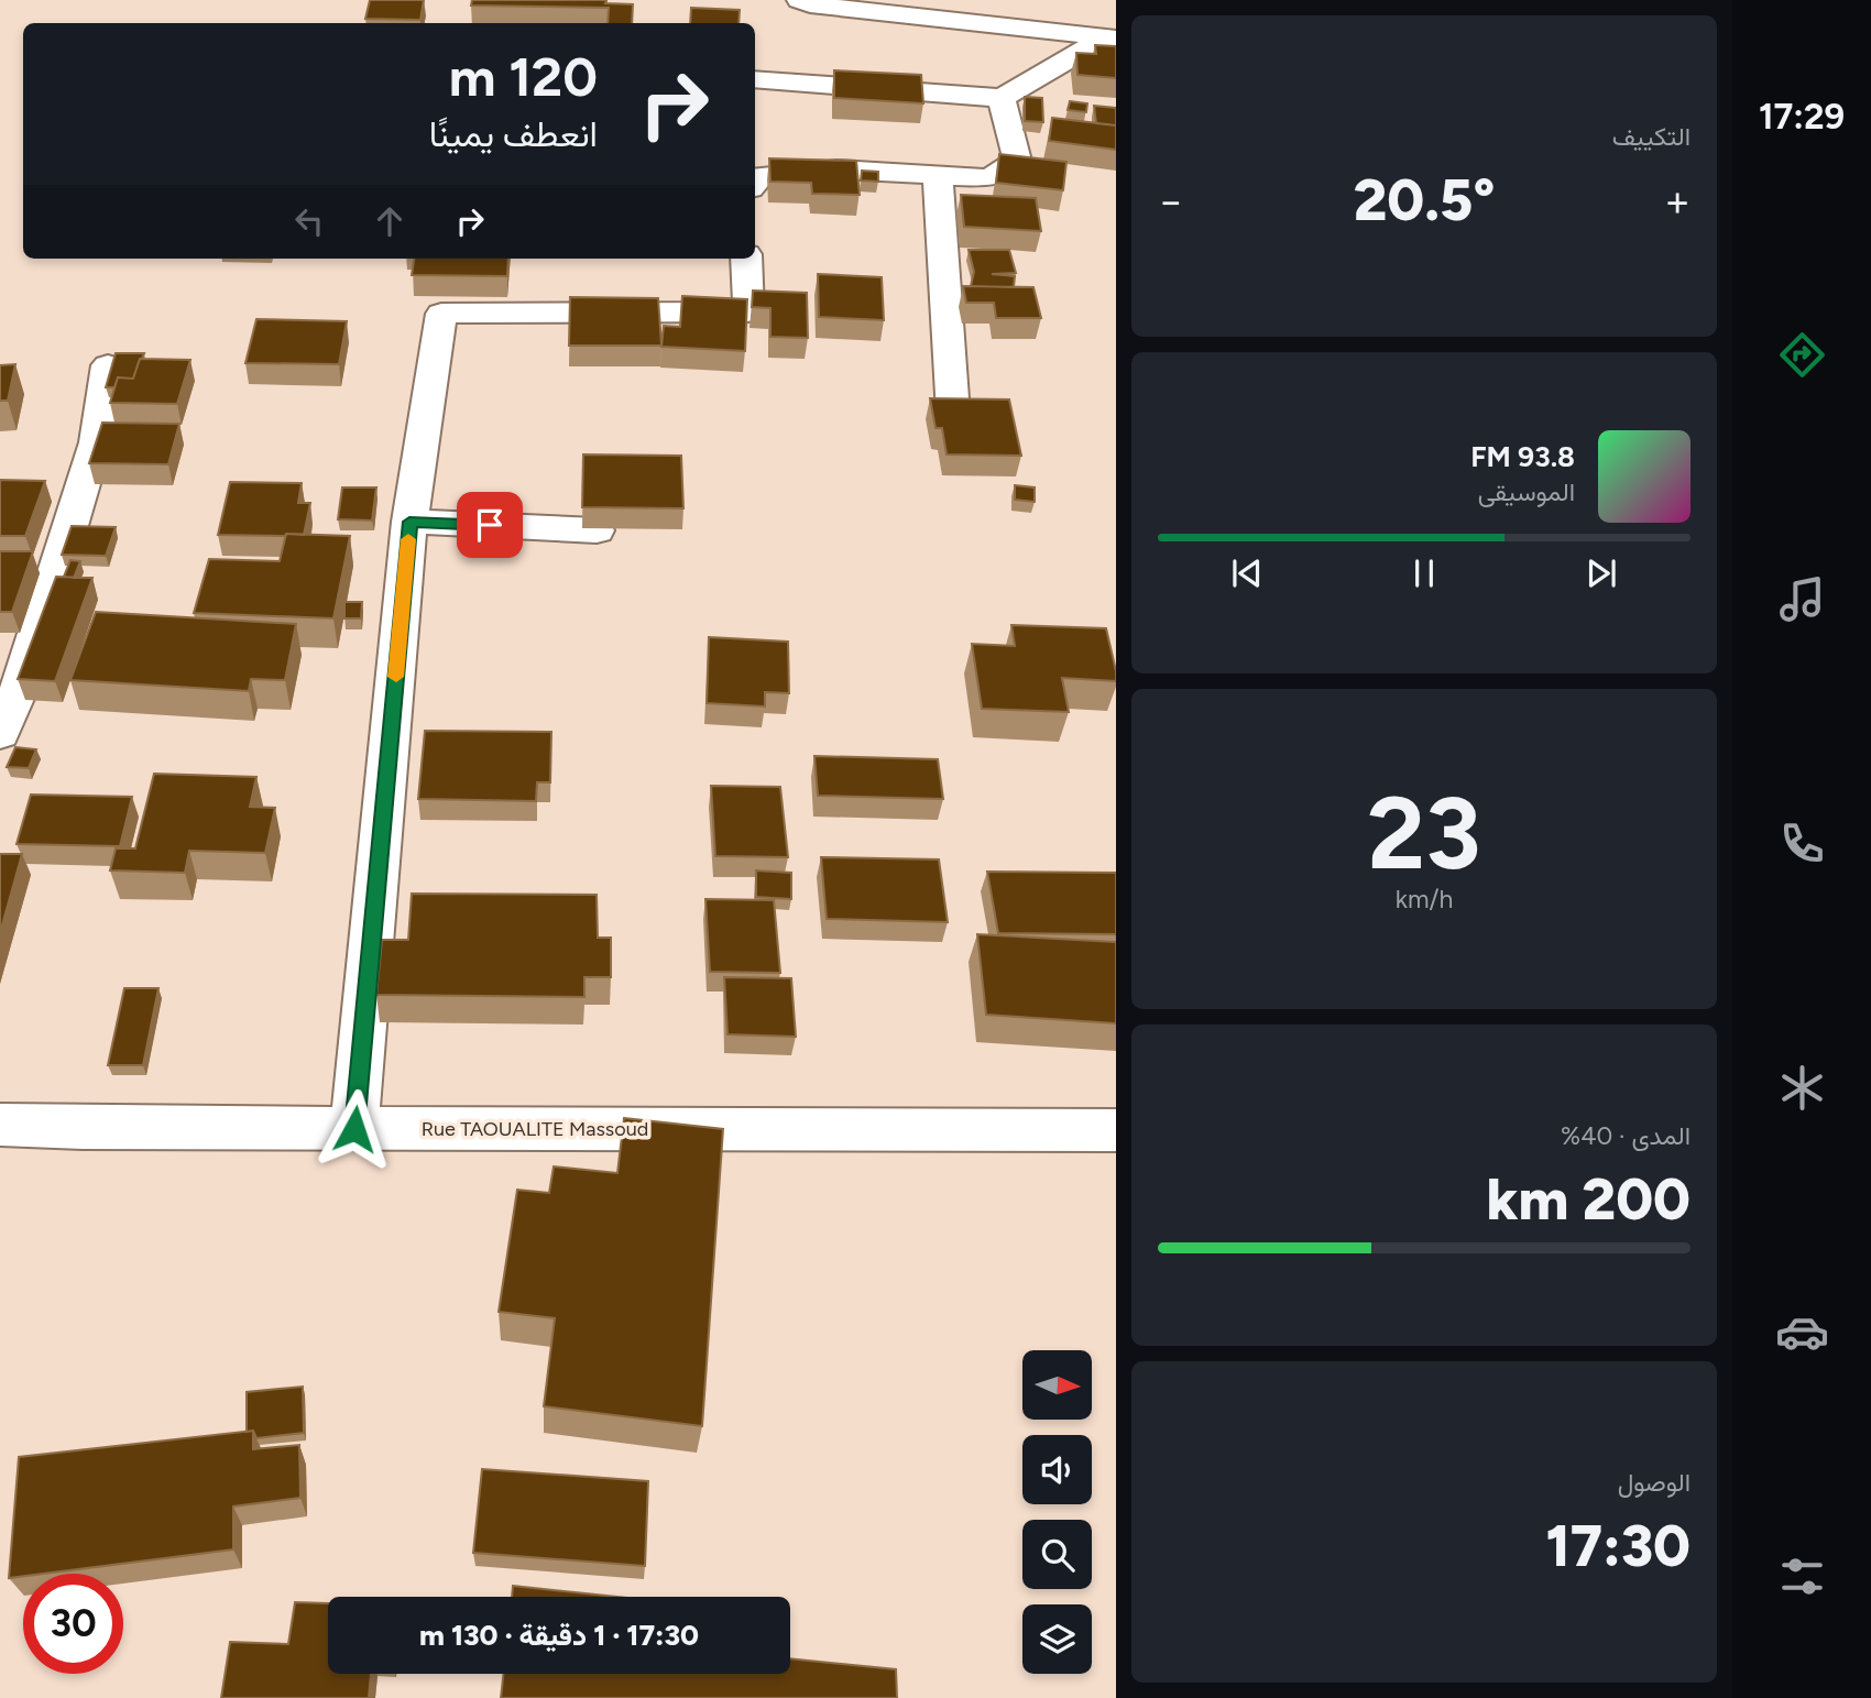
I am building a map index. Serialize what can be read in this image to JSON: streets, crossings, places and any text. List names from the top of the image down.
{
  "streets": {
    "street": ["Rue TAOUALITE Massoud"]
  },
  "north": "right",
  "page": {
    "tabs": "17:29",
    "tile": [
      "التكييف",
      ["23", "km/h"],
      ["المدى · 40%", "200 km"],
      ["الوصول", "17:30"]
    ],
    "turn": ["120 m", "انعطف يمينًا"],
    "heat": ["−", "20.5°", "+"],
    "song": ["93.8 FM", "الموسيقى"],
    "limit": "30",
    "trip": "17:30 · 1 دقيقة · 130 m"
  }
}
